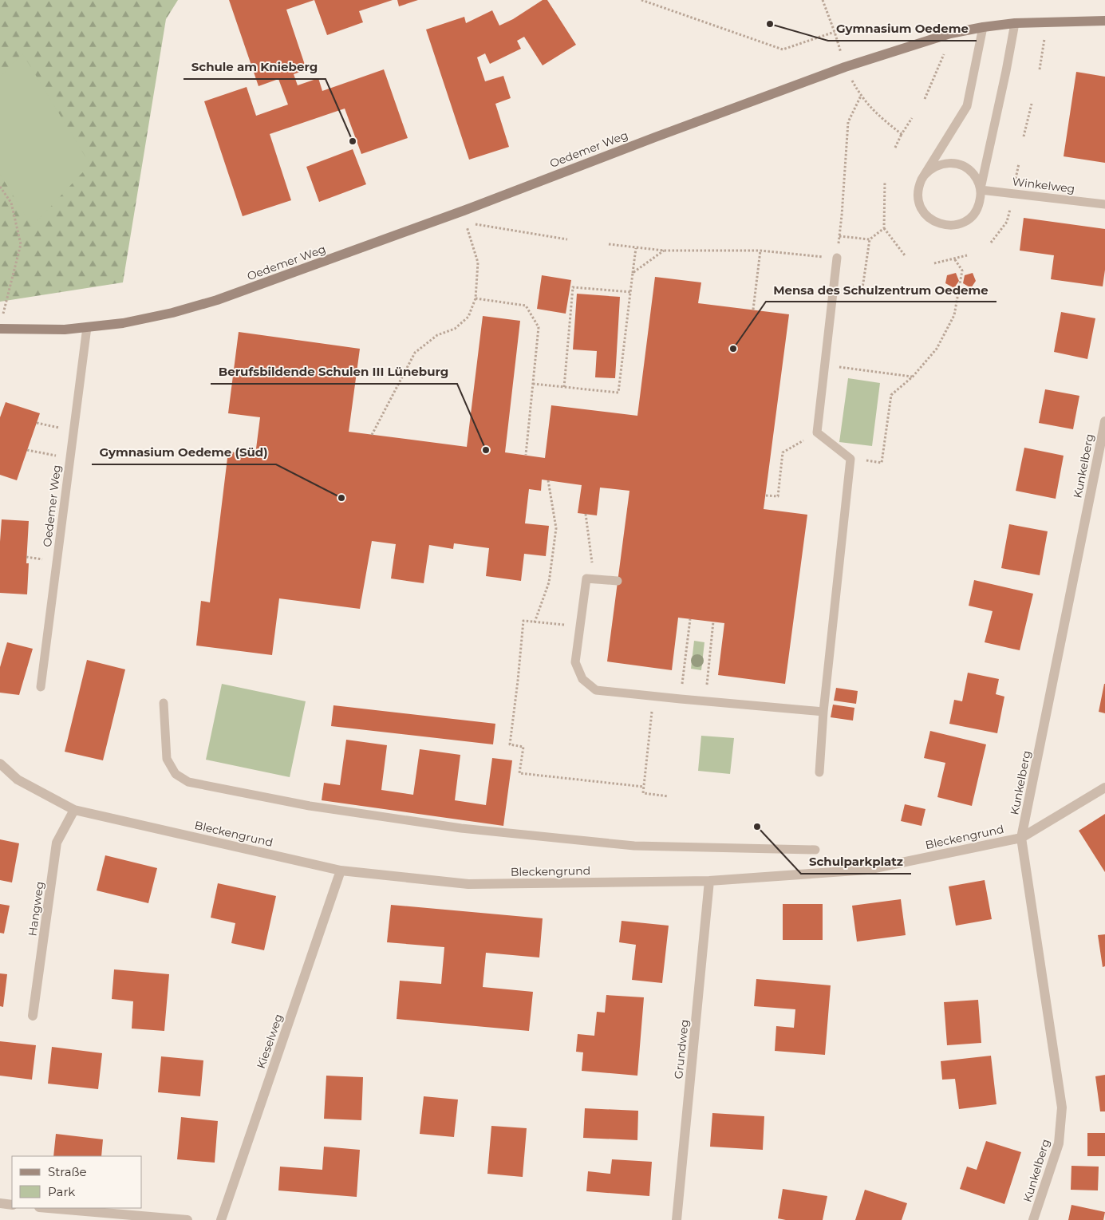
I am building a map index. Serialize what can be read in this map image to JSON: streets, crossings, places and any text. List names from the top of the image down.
{
  "streets": {
    "street": [
      "Oedemer Weg",
      "Kunkelberg",
      "Bleckengrund",
      "Hangweg",
      "Kieselweg",
      "Grundweg"
    ],
    "lane": ["Winkelweg"]
  },
  "crossings": [
    ["Kunkelberg", "Bleckengrund"],
    ["Bleckengrund", "Hangweg"],
    ["Bleckengrund", "Kieselweg"],
    ["Bleckengrund", "Grundweg"]
  ],
  "places": [
    "Gymnasium Oedeme",
    "Schule am Knieberg",
    "Mensa des Schulzentrum Oedeme",
    "Berufsbildende Schulen III Lüneburg",
    "Gymnasium Oedeme (Süd)",
    "Schulparkplatz"
  ],
  "legend": ["Straße", "Park"]
}
